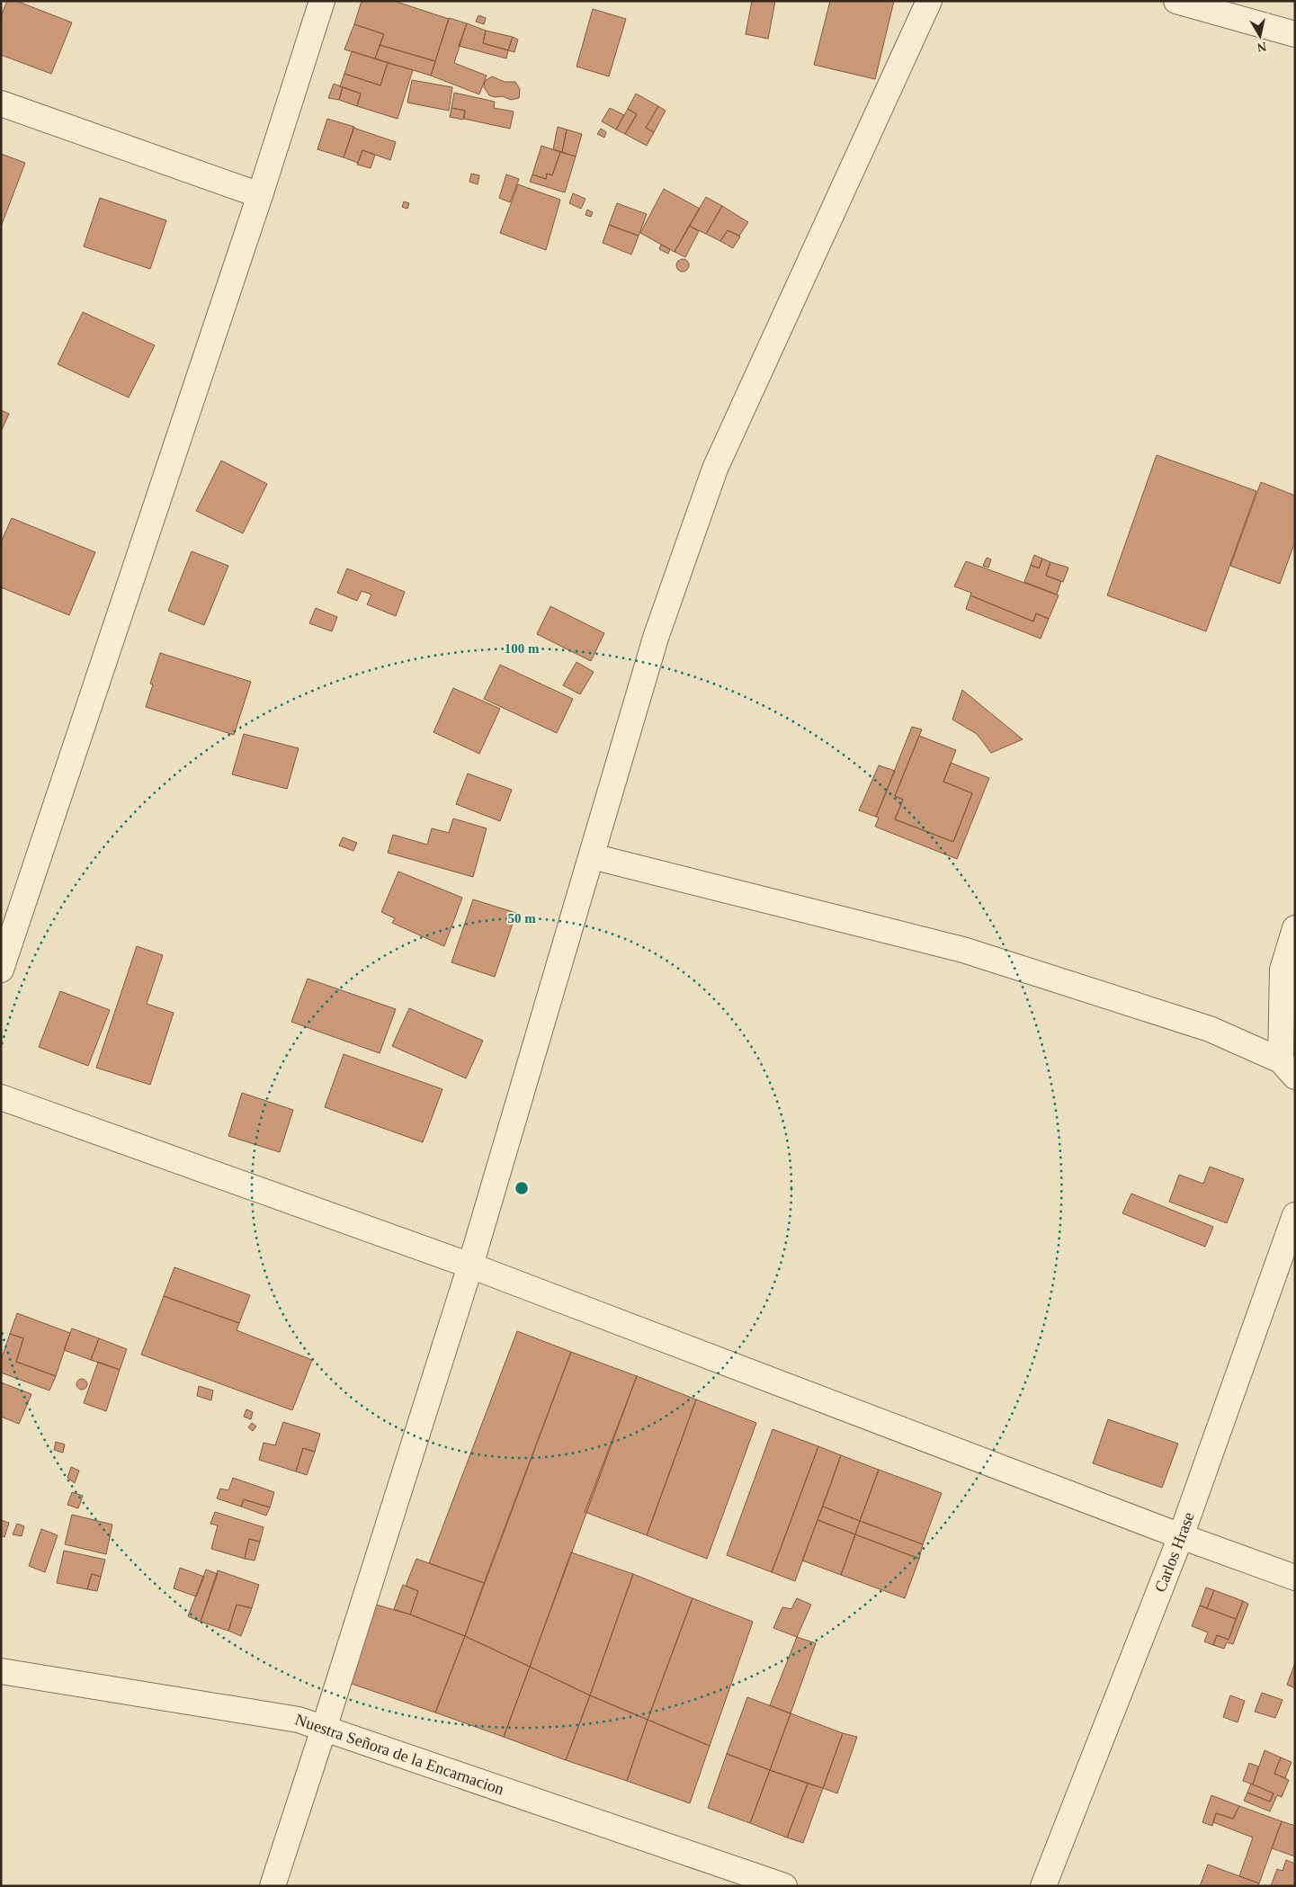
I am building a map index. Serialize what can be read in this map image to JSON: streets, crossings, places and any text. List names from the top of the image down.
{
  "streets": {
    "street": ["Carlos Hrase", "Nuestra Señora de la Encarnacion"]
  },
  "north": "bottom",
  "rings": ["100 m", "50 m"]
}
